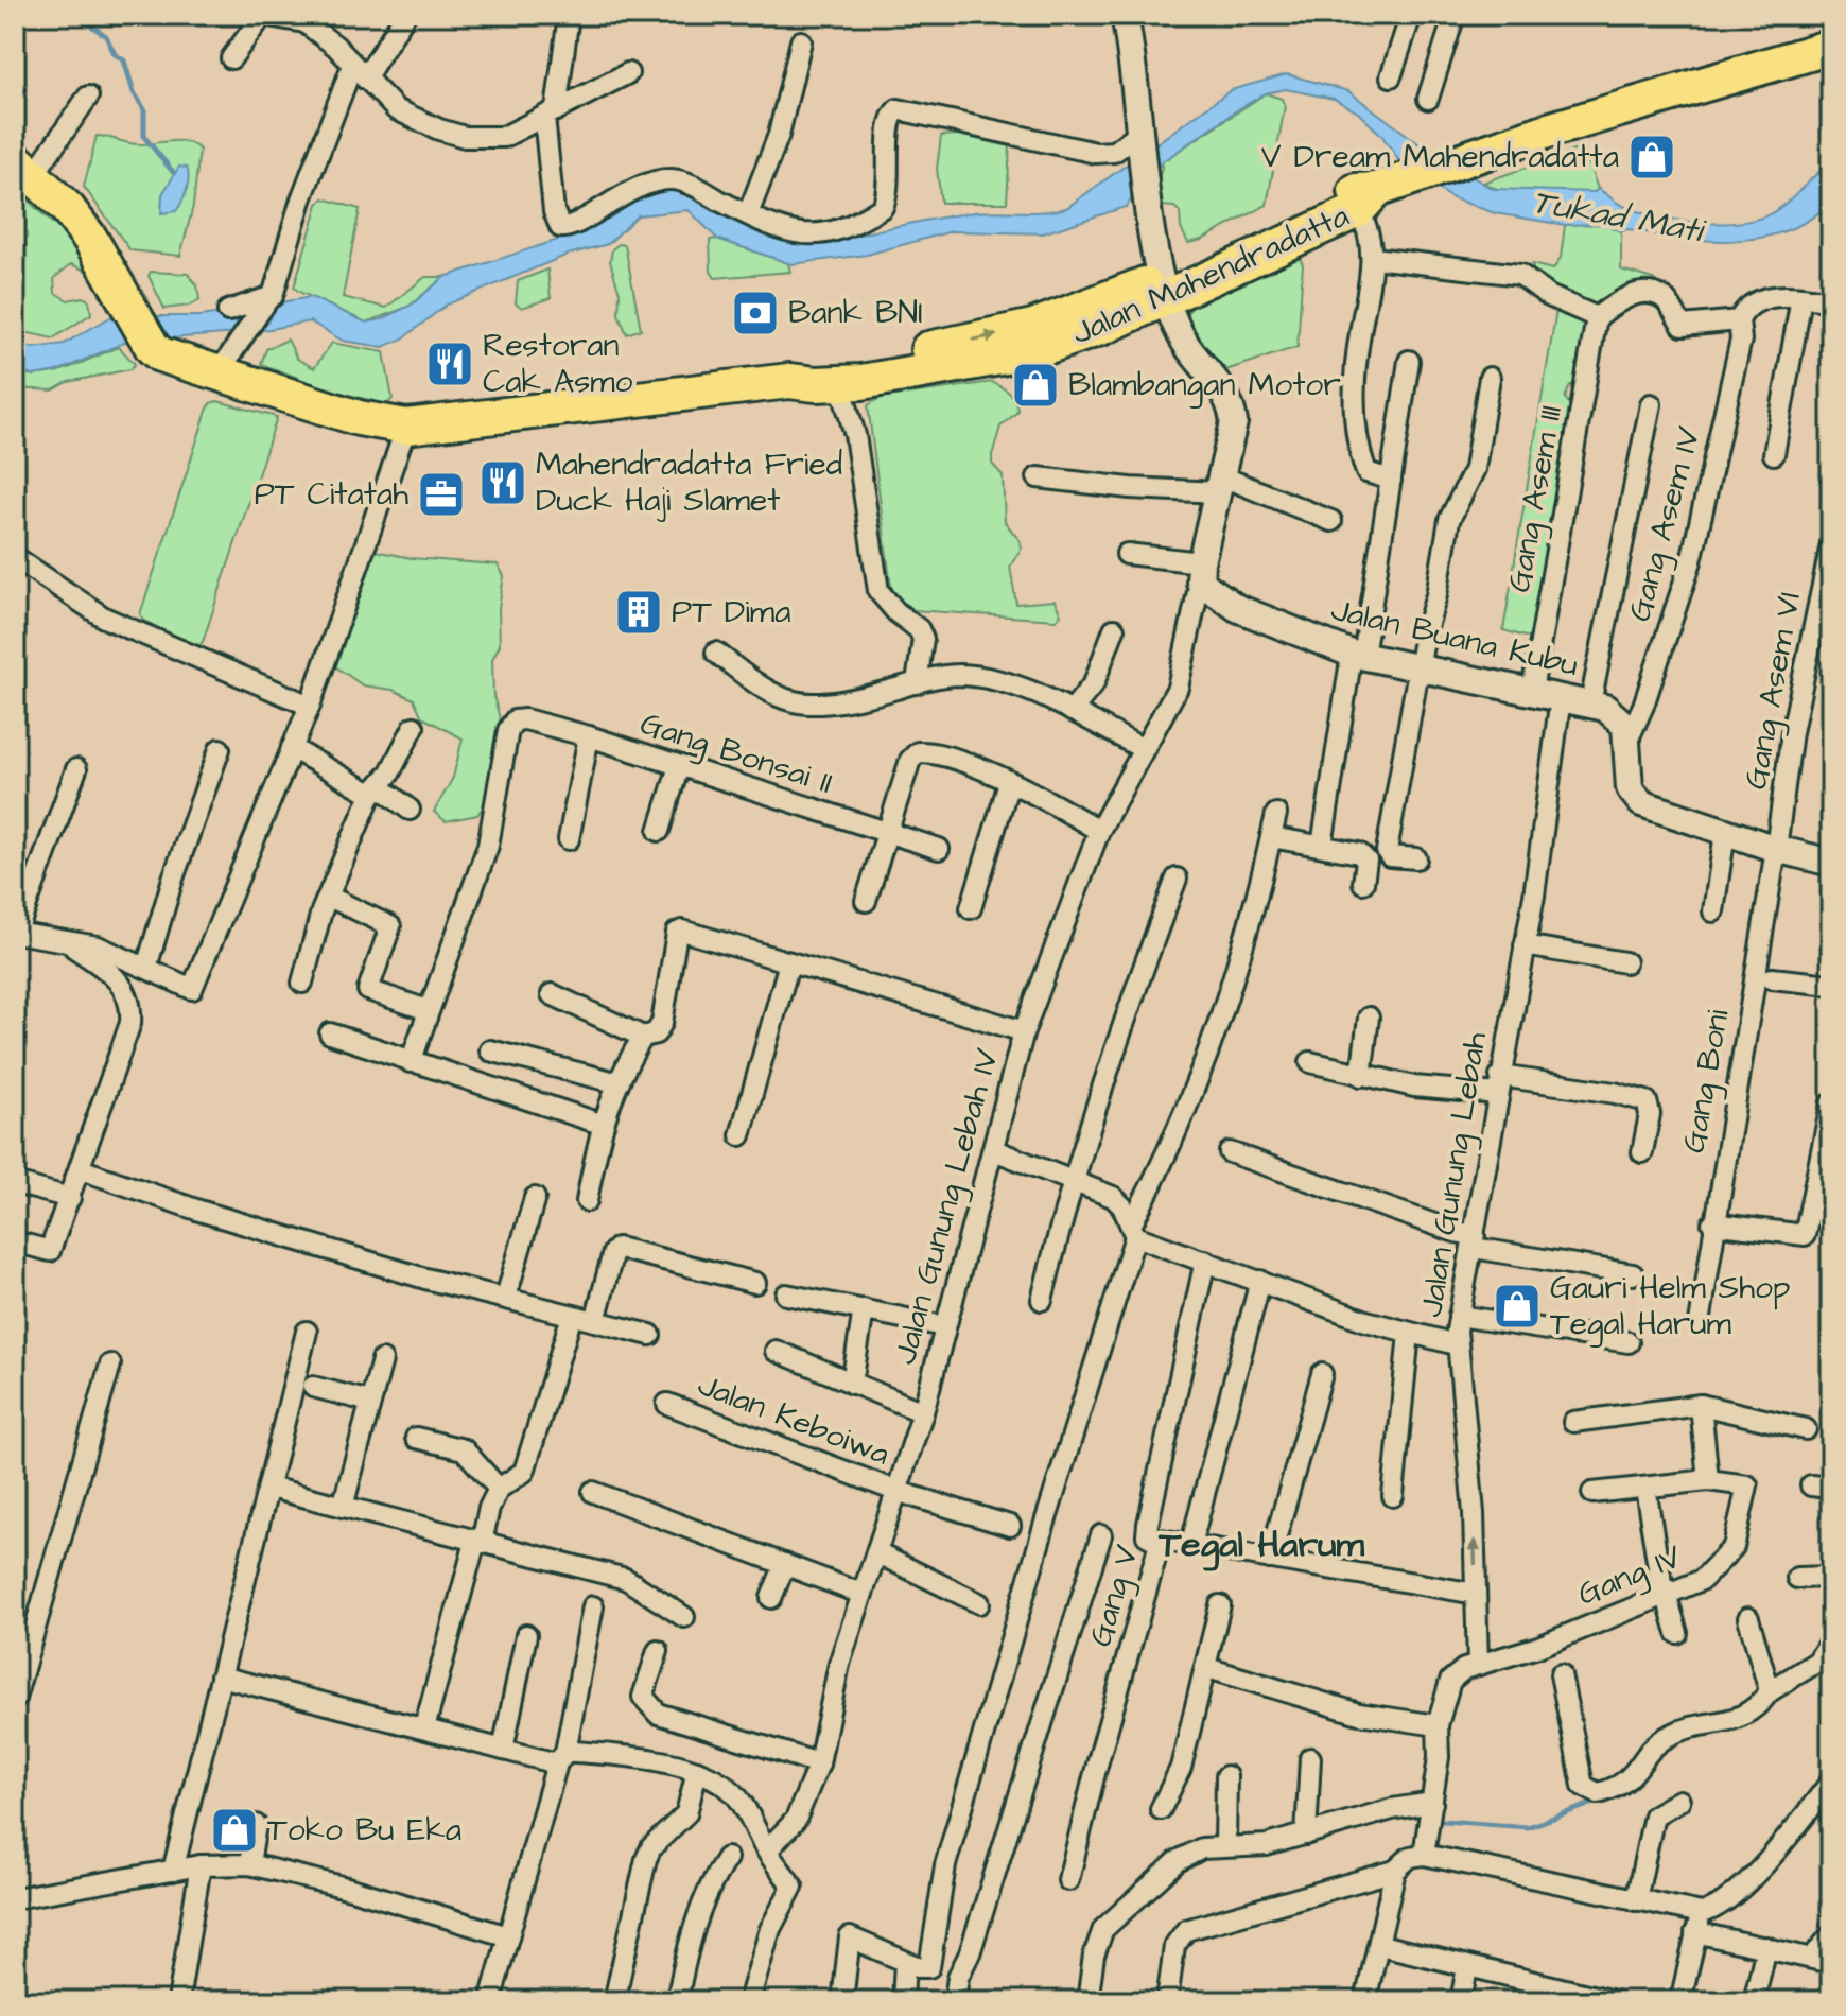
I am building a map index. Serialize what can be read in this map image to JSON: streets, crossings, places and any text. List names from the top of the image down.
{
  "streets": {
    "highway": ["Jalan Mahendradatta"],
    "street": [
      "Gang Asem III",
      "Gang Asem IV",
      "Jalan Buana Kubu",
      "Gang Asem VI",
      "Gang Bonsai II",
      "Gang Boni",
      "Jalan Gunung Lebah",
      "Jalan Gunung Lebah IV",
      "Jalan Keboiwa",
      "Gang IV",
      "Gang V"
    ]
  },
  "crossings": [
    ["Gang Asem III", "Jalan Buana Kubu"],
    ["Gang Asem IV", "Jalan Buana Kubu"],
    ["Jalan Buana Kubu", "Jalan Gunung Lebah"],
    ["Jalan Buana Kubu", "Jalan Gunung Lebah IV"],
    ["Gang Asem VI", "Gang Boni"],
    ["Jalan Gunung Lebah", "Gang IV"],
    ["Jalan Gunung Lebah", "Gang V"],
    ["Jalan Gunung Lebah IV", "Jalan Keboiwa"]
  ],
  "districts": ["Tegal Harum"],
  "water": ["Tukad Mati"],
  "places": {
    "shop": [
      "V Dream Mahendradatta",
      "Blambangan Motor",
      "Gauri Helm Shop Tegal Harum",
      "Toko Bu Eka"
    ],
    "bank": ["Bank BNI"],
    "restaurant": ["Restoran Cak Asmo", "Mahendradatta Fried Duck Haji Slamet"],
    "office": ["PT Citatah"],
    "building": ["PT Dima"]
  }
}
